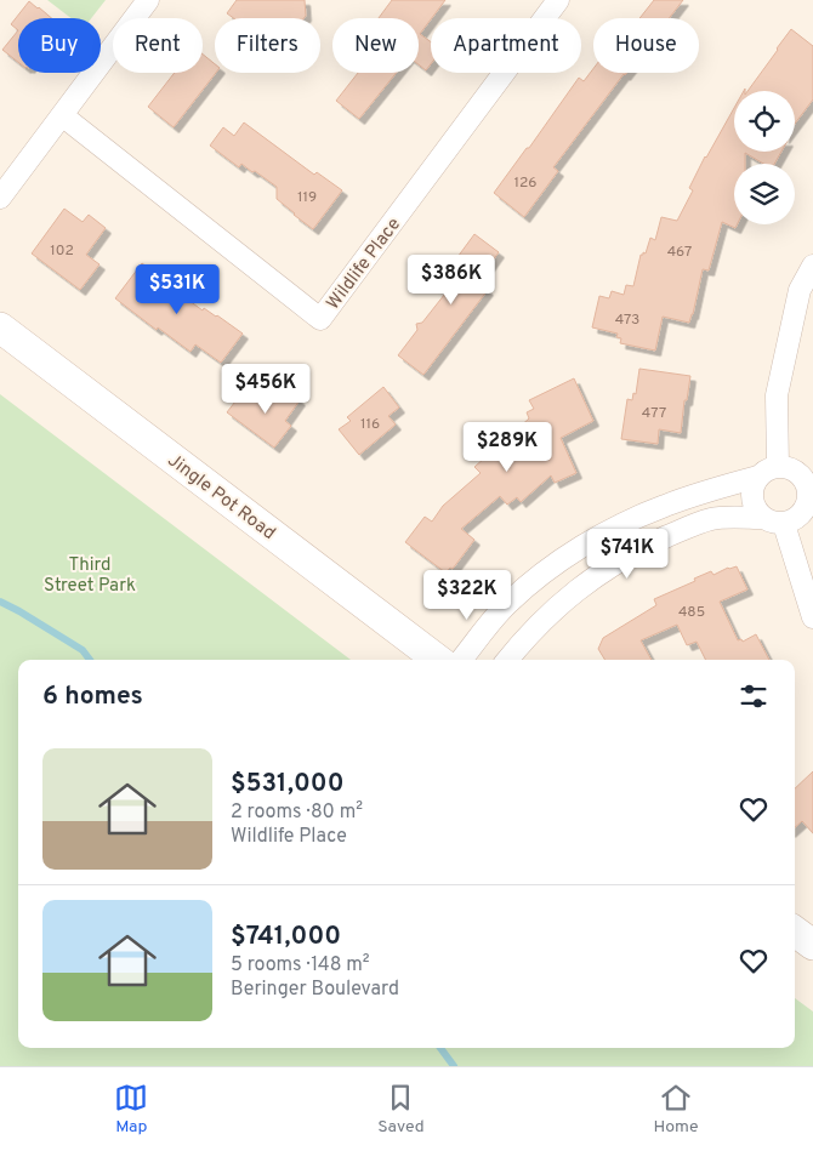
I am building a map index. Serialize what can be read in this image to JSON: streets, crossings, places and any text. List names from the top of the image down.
{
  "streets": {
    "street": ["Wildlife Place", "Jingle Pot Road"]
  },
  "parks": ["Third Street Park"],
  "house_numbers": [
    "126",
    "119",
    "102",
    "467",
    "473",
    "477",
    "116",
    "485"
  ],
  "page": {
    "chip": [
      "Buy",
      "Rent",
      "Filters",
      "New",
      "Apartment",
      "House"
    ],
    "price": [
      "$386K",
      "$531K",
      "$456K",
      "$289K",
      "$741K",
      "$322K"
    ],
    "heading": "6 homes",
    "list": [
      {
        "name": "$531,000",
        "note": "2 rooms · 80 m² · Wildlife Place"
      },
      {
        "name": "$741,000",
        "note": "5 rooms · 148 m² · Beringer Boulevard"
      }
    ],
    "tabs": ["Map", "Saved", "Home"]
  }
}
